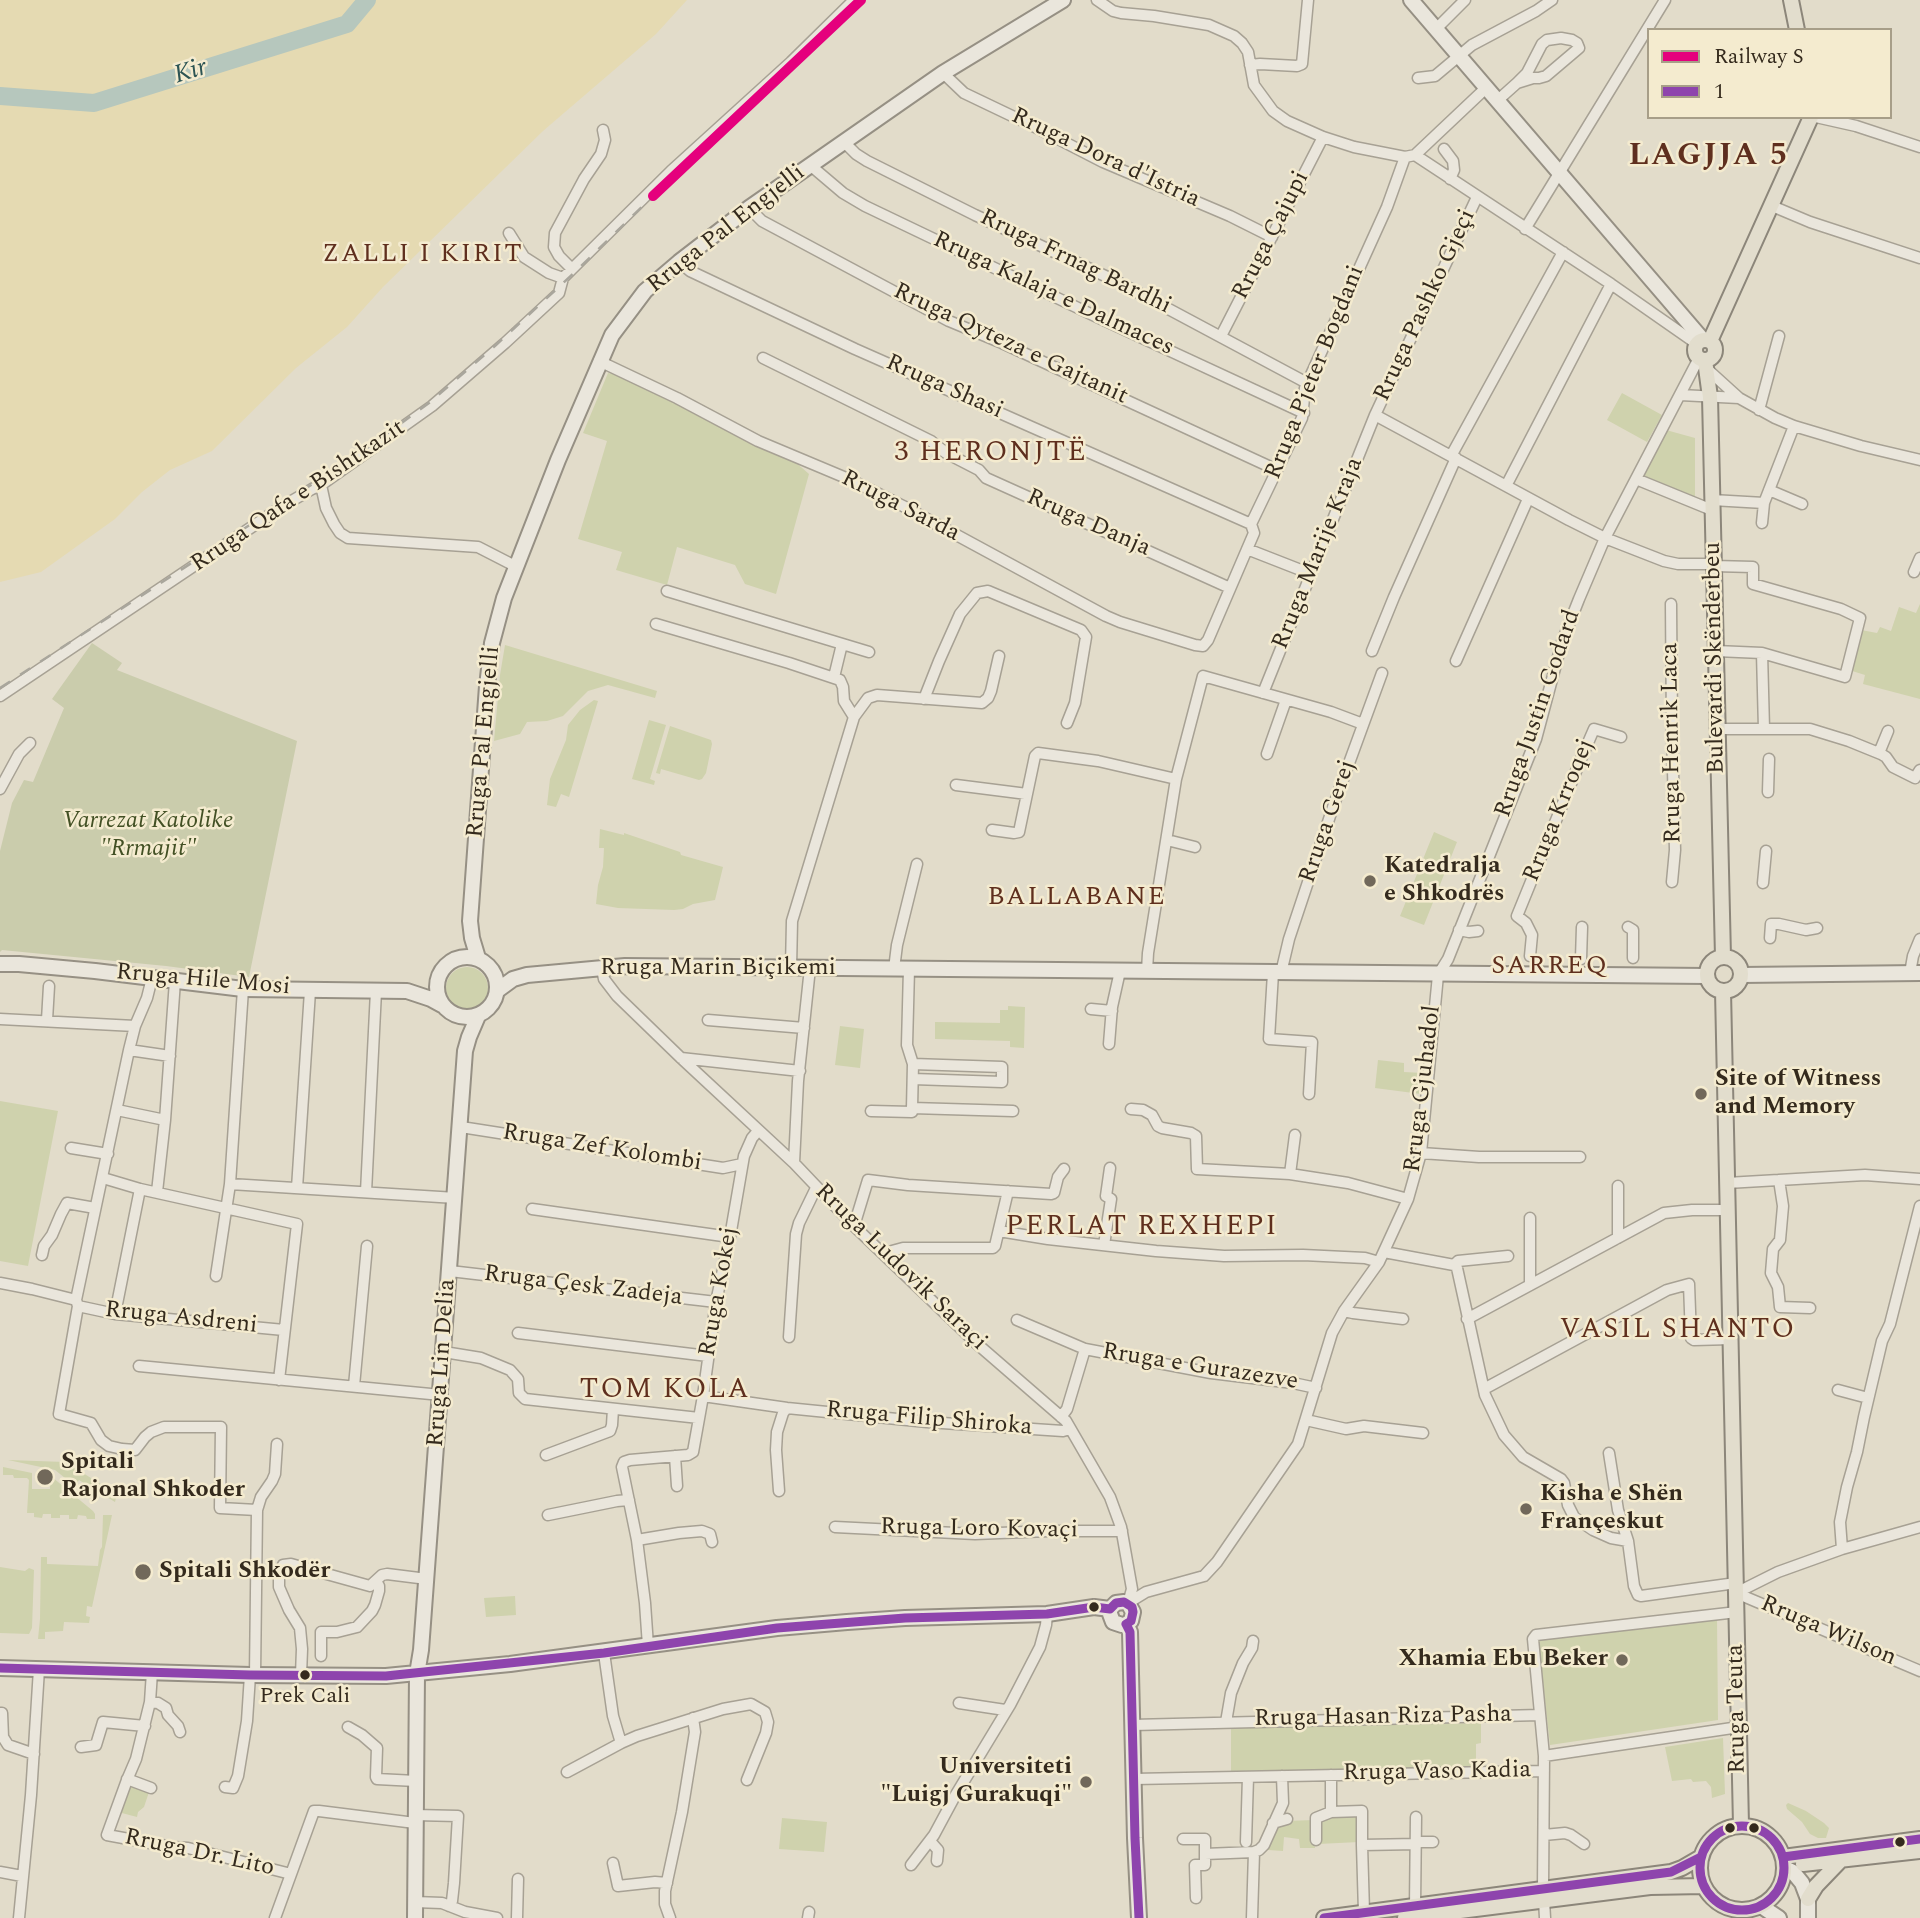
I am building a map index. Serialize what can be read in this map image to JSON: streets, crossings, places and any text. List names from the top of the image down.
{
  "streets": {
    "main road": [
      "Rruga Pal Engjelli",
      "Bulevardi Skënderbeu",
      "Rruga Marin Biçikemi",
      "Rruga Hile Mosi",
      "Rruga Lin Delia",
      "Rruga Teuta"
    ],
    "street": [
      "Rruga Dora d'Istria",
      "Rruga Çajupi",
      "Rruga Frnag Bardhi",
      "Rruga Kalaja e Dalmaces",
      "Rruga Pashko Gjeçi",
      "Rruga Qyteza e Gajtanit",
      "Rruga Pjeter Bogdani",
      "Rruga Shasi",
      "Rruga Qafa e Bishtkazit",
      "Rruga Sarda",
      "Rruga Danja",
      "Rruga Marije Kraja",
      "Rruga Justin Godard",
      "Rruga Henrik Laca",
      "Rruga Krroqej",
      "Rruga Gerej",
      "Rruga Gjuhadol",
      "Rruga Zef Kolombi",
      "Rruga Ludovik Saraçi",
      "Rruga Çesk Zadeja",
      "Rruga Kokej",
      "Rruga Asdreni",
      "Rruga e Gurazezve",
      "Rruga Filip Shiroka",
      "Rruga Loro Kovaçi",
      "Rruga Wilson",
      "Rruga Hasan Riza Pasha",
      "Rruga Vaso Kadia",
      "Rruga Dr. Lito"
    ]
  },
  "crossings": [
    ["Rruga Dora d'Istria", "Rruga Pal Engjelli"],
    ["Rruga Dora d'Istria", "Rruga Çajupi"],
    ["Rruga Pal Engjelli", "Rruga Frnag Bardhi"],
    ["Rruga Pal Engjelli", "Rruga Kalaja e Dalmaces"],
    ["Rruga Pal Engjelli", "Rruga Qyteza e Gajtanit"],
    ["Rruga Pal Engjelli", "Rruga Shasi"],
    ["Rruga Pal Engjelli", "Rruga Sarda"],
    ["Rruga Pal Engjelli", "Rruga Marin Biçikemi"],
    ["Rruga Pal Engjelli", "Rruga Hile Mosi"],
    ["Rruga Pal Engjelli", "Rruga Lin Delia"],
    ["Rruga Çajupi", "Rruga Frnag Bardhi"],
    ["Rruga Frnag Bardhi", "Rruga Pjeter Bogdani"],
    ["Rruga Kalaja e Dalmaces", "Rruga Pjeter Bogdani"],
    ["Rruga Pashko Gjeçi", "Rruga Marije Kraja"],
    ["Rruga Qyteza e Gajtanit", "Rruga Pjeter Bogdani"],
    ["Rruga Pjeter Bogdani", "Rruga Shasi"],
    ["Rruga Pjeter Bogdani", "Rruga Sarda"],
    ["Rruga Pjeter Bogdani", "Rruga Danja"],
    ["Bulevardi Skënderbeu", "Rruga Justin Godard"],
    ["Bulevardi Skënderbeu", "Rruga Marin Biçikemi"],
    ["Rruga Justin Godard", "Rruga Marin Biçikemi"],
    ["Rruga Justin Godard", "Rruga Gjuhadol"],
    ["Rruga Gerej", "Rruga Marin Biçikemi"],
    ["Rruga Marin Biçikemi", "Rruga Hile Mosi"],
    ["Rruga Marin Biçikemi", "Rruga Gjuhadol"],
    ["Rruga Marin Biçikemi", "Rruga Ludovik Saraçi"],
    ["Rruga Marin Biçikemi", "Rruga Lin Delia"],
    ["Rruga Hile Mosi", "Rruga Lin Delia"],
    ["Rruga Gjuhadol", "Rruga Ludovik Saraçi"],
    ["Rruga Gjuhadol", "Rruga e Gurazezve"],
    ["Rruga Zef Kolombi", "Rruga Kokej"],
    ["Rruga Zef Kolombi", "Rruga Lin Delia"],
    ["Rruga Ludovik Saraçi", "Rruga Kokej"],
    ["Rruga Ludovik Saraçi", "Rruga e Gurazezve"],
    ["Rruga Ludovik Saraçi", "Rruga Filip Shiroka"],
    ["Rruga Ludovik Saraçi", "Rruga Loro Kovaçi"],
    ["Rruga Çesk Zadeja", "Rruga Kokej"],
    ["Rruga Çesk Zadeja", "Rruga Lin Delia"],
    ["Rruga Kokej", "Rruga Filip Shiroka"],
    ["Rruga Lin Delia", "Rruga Dr. Lito"],
    ["Rruga Wilson", "Rruga Teuta"]
  ],
  "districts": [
    "LAGJJA 5",
    "ZALLI I KIRIT",
    "3 HERONJTË",
    "BALLABANE",
    "SARREQ",
    "PERLAT REXHEPI",
    "VASIL SHANTO",
    "TOM KOLA"
  ],
  "water": ["Kir"],
  "parks": ["Varrezat Katolike \"Rrmajit\""],
  "places": [
    "Katedralja e Shkodrës",
    "Site of Witness and Memory",
    "Spitali Rajonal Shkoder",
    "Kisha e Shën Françeskut",
    "Spitali Shkodër",
    "Xhamia Ebu Beker",
    "Prek Cali",
    "Universiteti \"Luigj Gurakuqi\""
  ],
  "lines": ["rail line S", "transit line 1"],
  "legend": ["Railway S", "1"]
}
